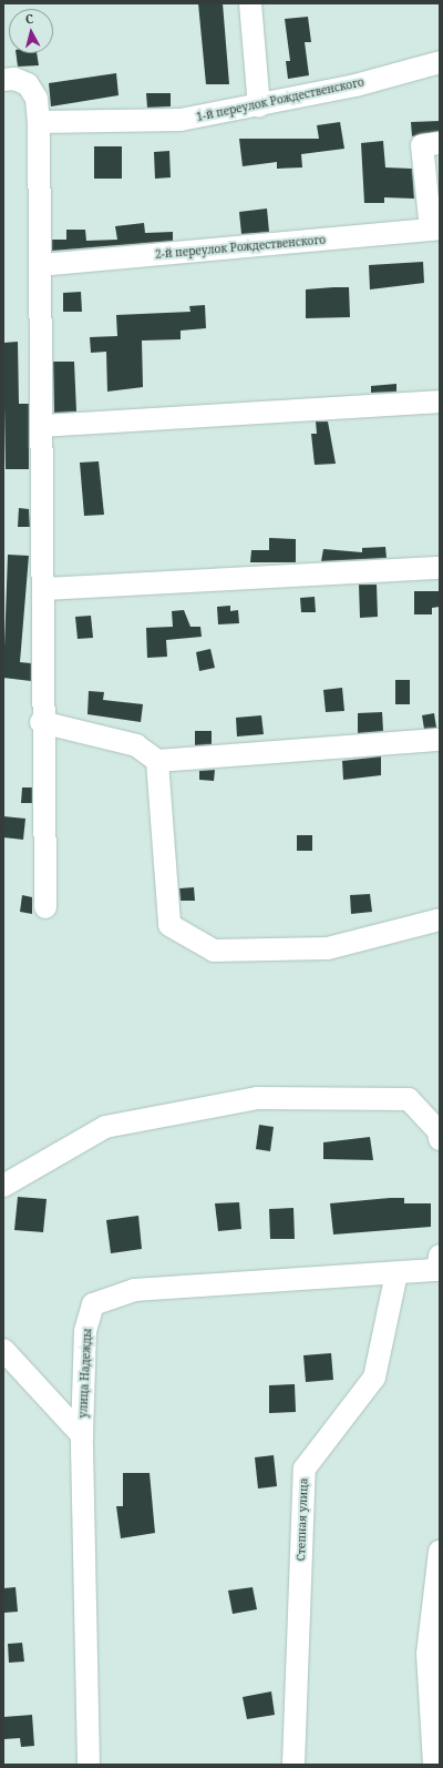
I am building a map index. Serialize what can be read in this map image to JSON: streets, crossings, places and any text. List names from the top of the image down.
{
  "streets": {
    "street": [
      "1-й переулок Рождественского",
      "2-й переулок Рождественского",
      "улица Надежды",
      "Степная улица"
    ]
  },
  "crossings": [
    ["улица Надежды", "Степная улица"]
  ],
  "north": "top"
}
